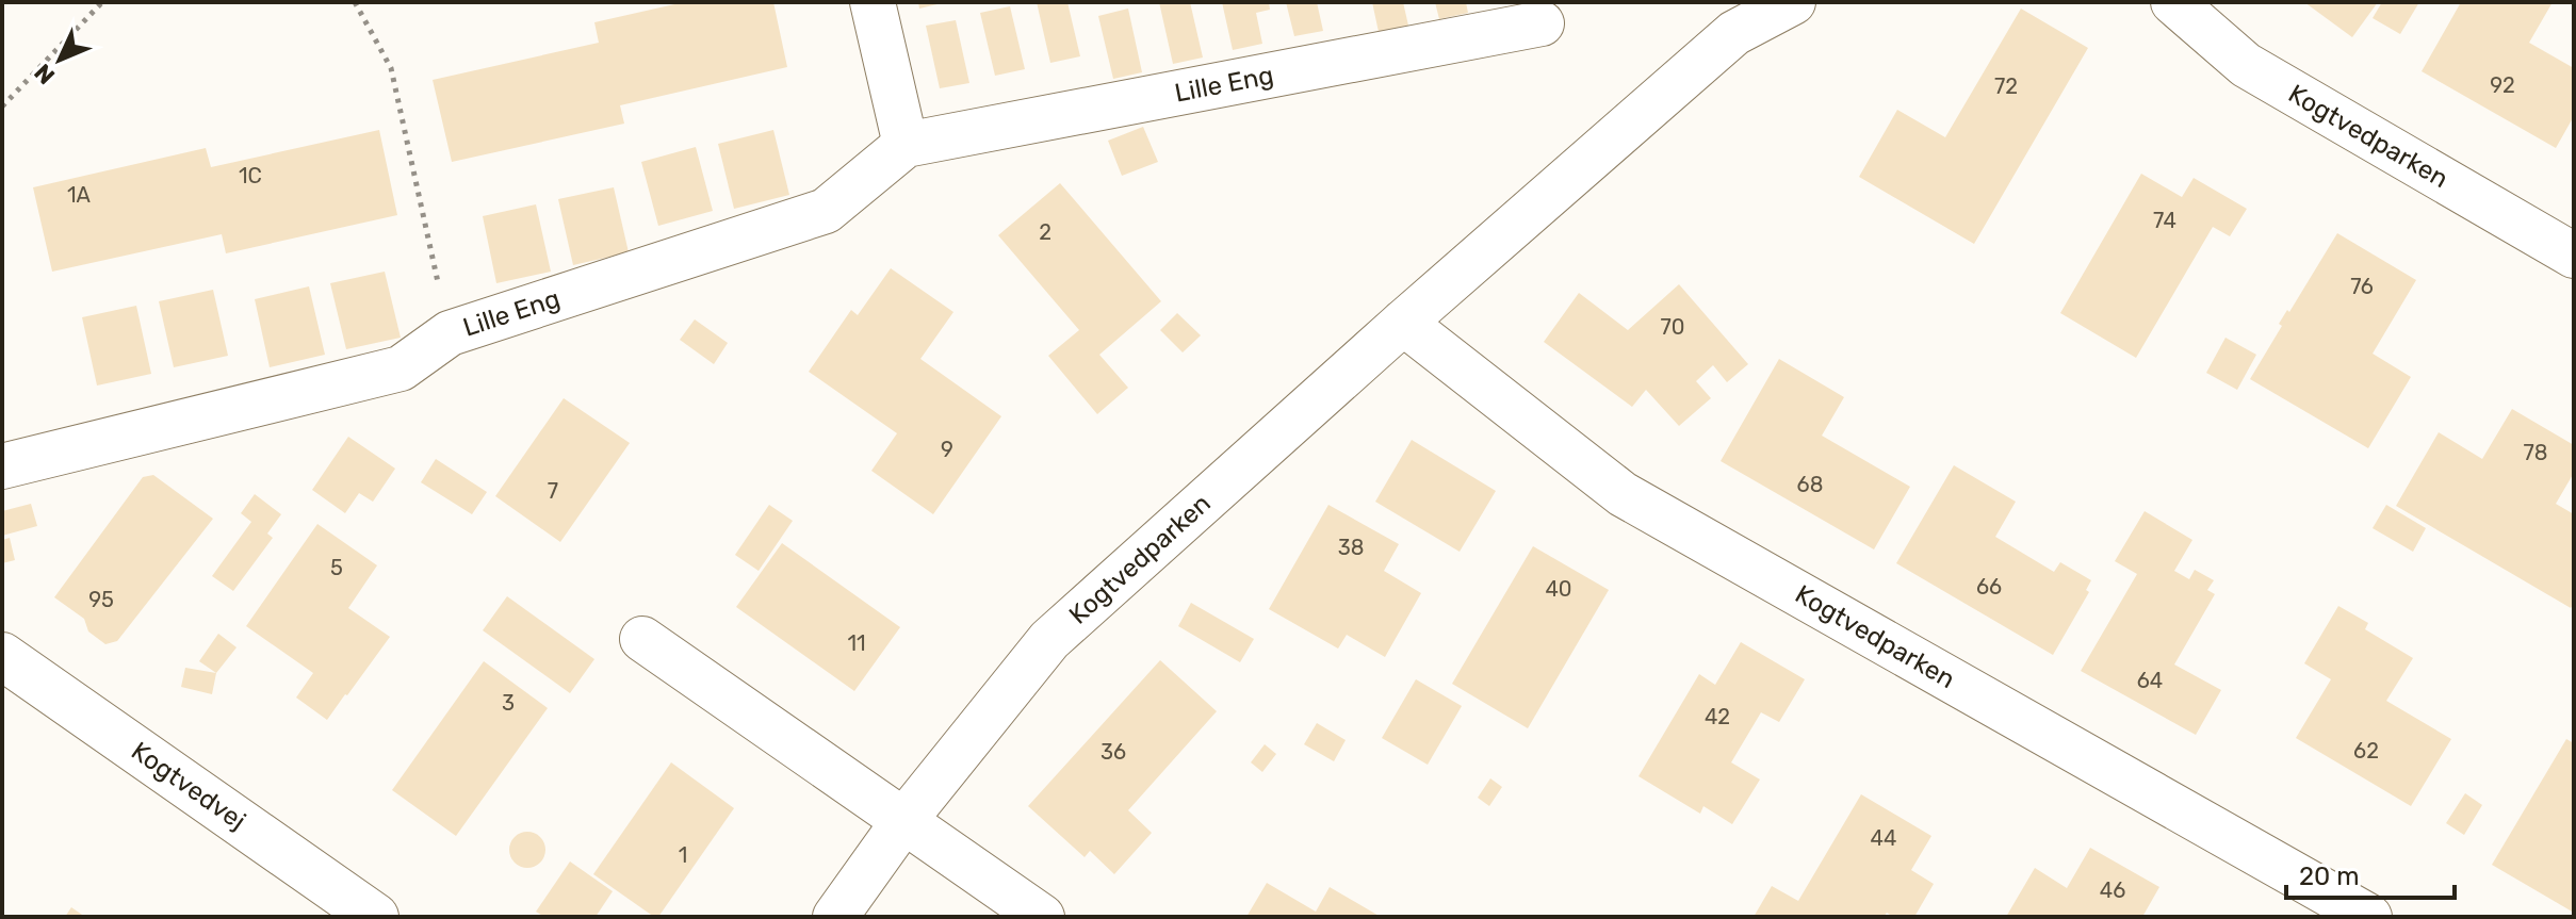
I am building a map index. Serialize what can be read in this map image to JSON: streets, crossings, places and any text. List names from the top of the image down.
{
  "streets": {
    "street": ["Lille Eng", "Kogtvedparken", "Kogtvedvej"]
  },
  "house_numbers": [
    "92",
    "72",
    "1C",
    "1A",
    "74",
    "2",
    "76",
    "70",
    "9",
    "78",
    "68",
    "7",
    "38",
    "5",
    "66",
    "40",
    "95",
    "11",
    "64",
    "3",
    "42",
    "62",
    "36",
    "44",
    "1",
    "46"
  ],
  "scale_bar": "20 m",
  "north": "bottom left"
}
